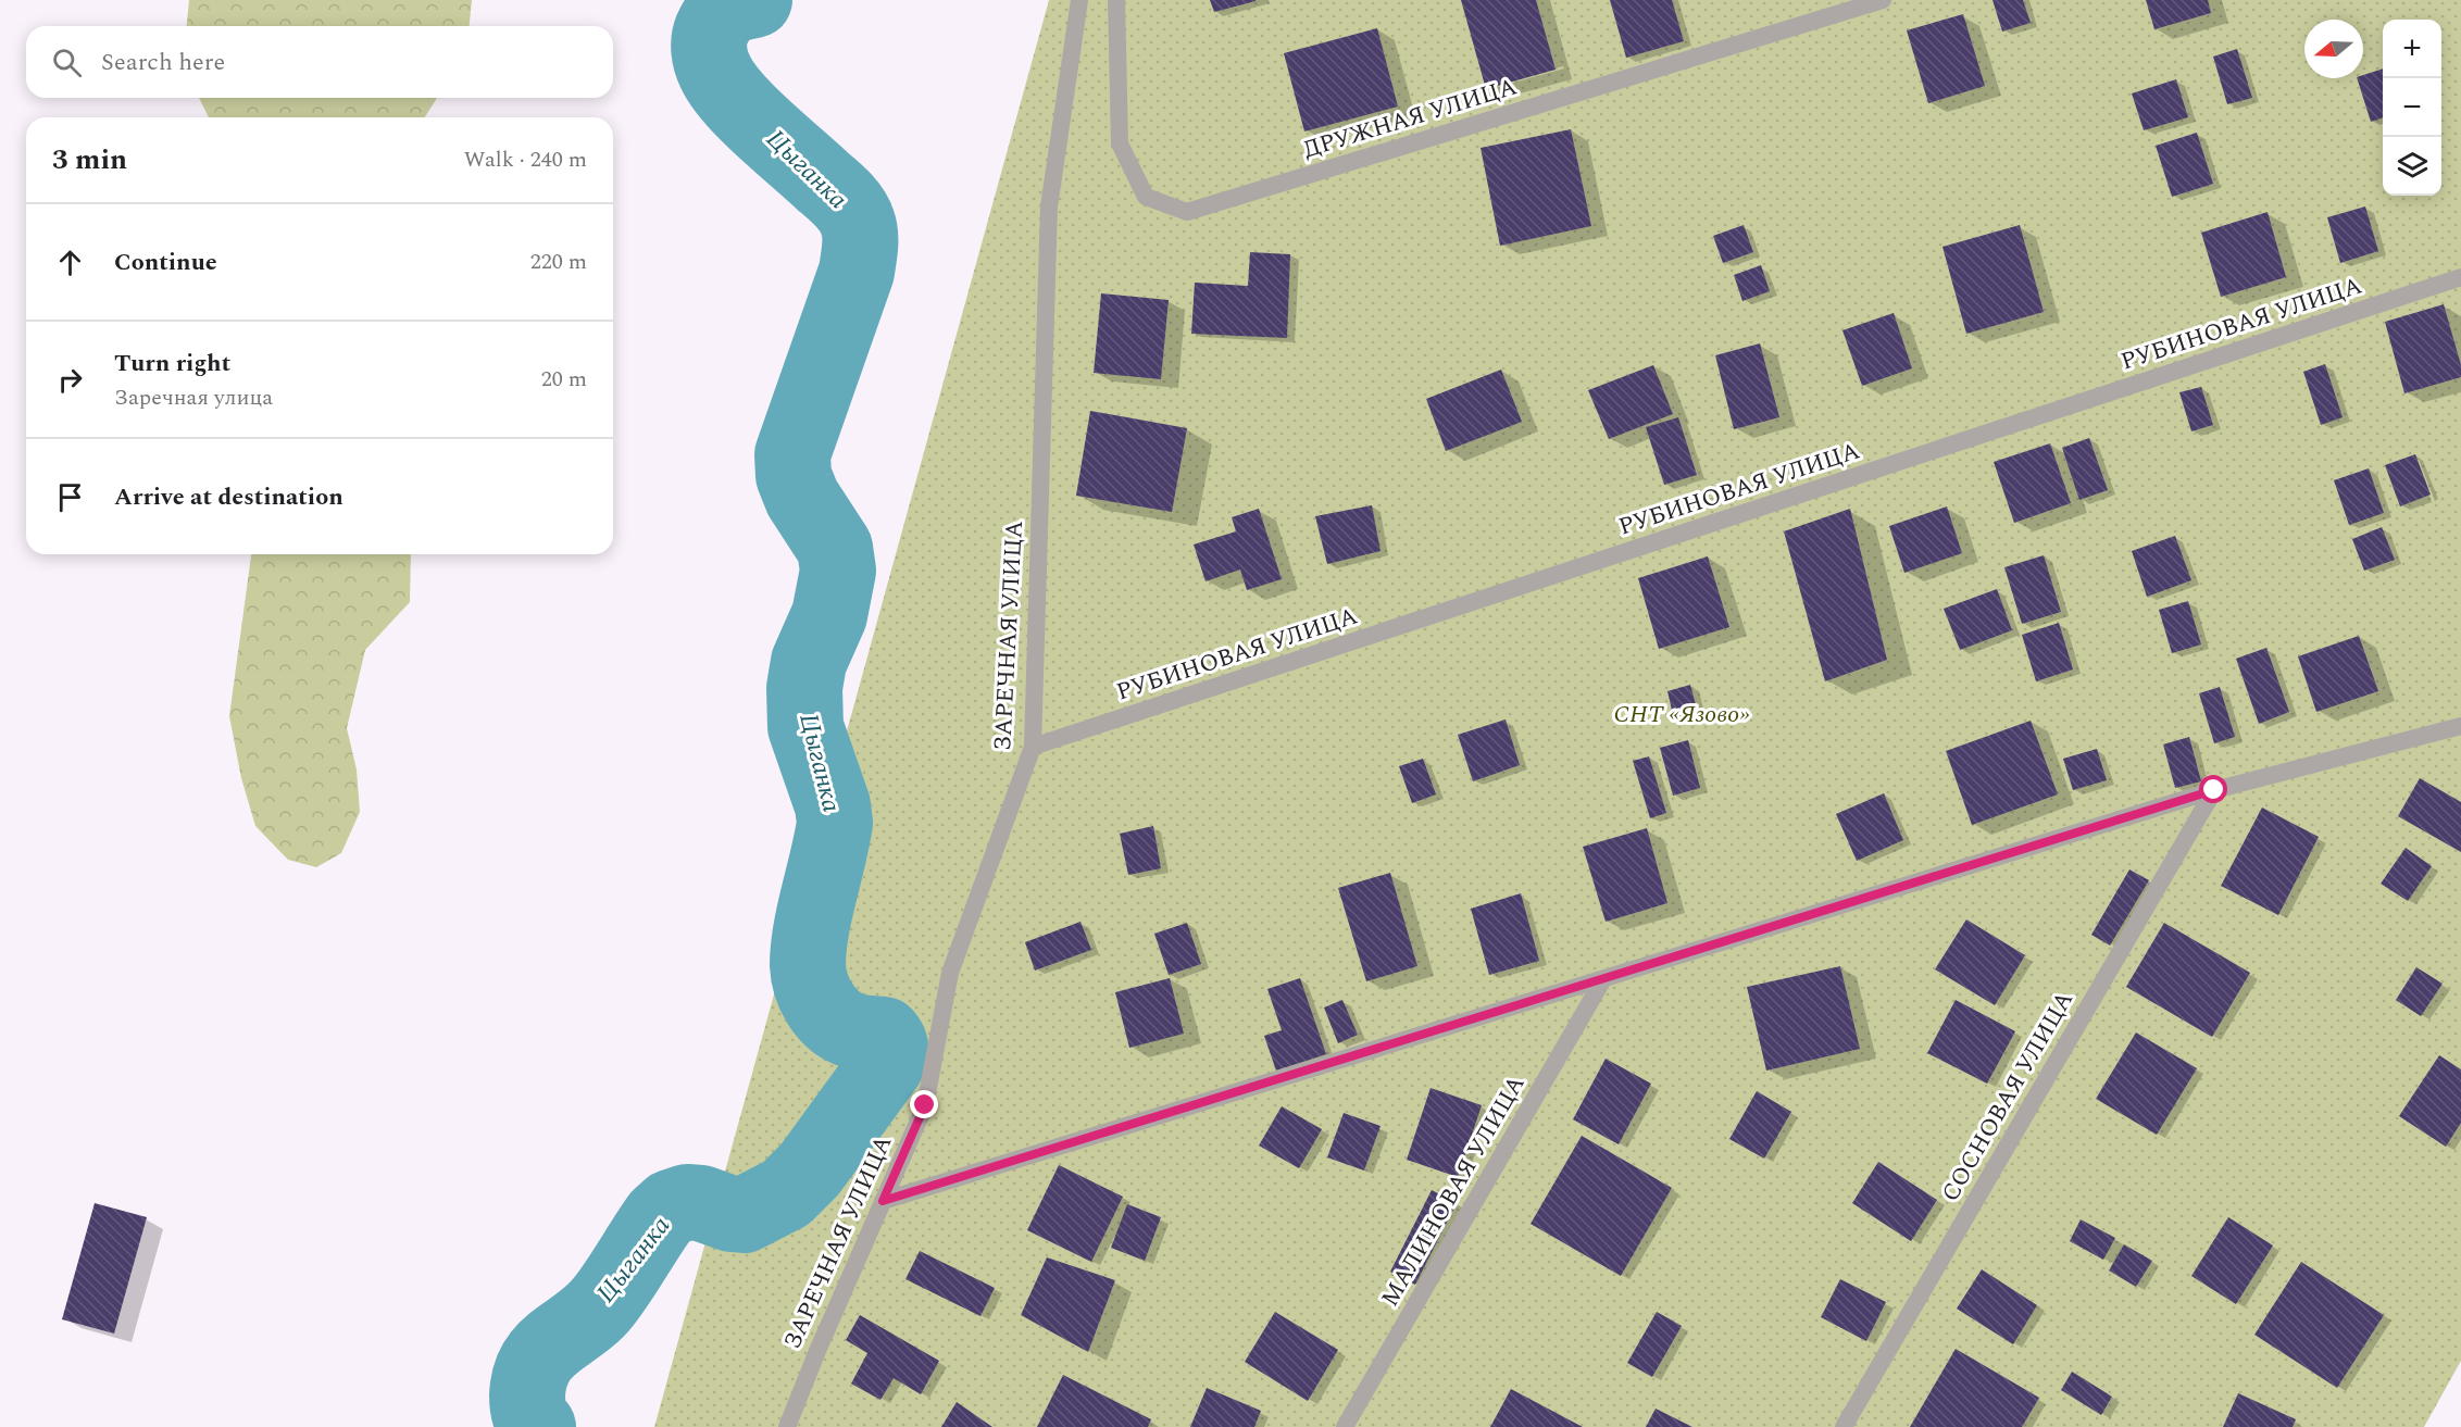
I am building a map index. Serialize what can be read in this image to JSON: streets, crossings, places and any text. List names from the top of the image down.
{
  "streets": {
    "street": [
      "ДРУЖНАЯ УЛИЦА",
      "РУБИНОВАЯ УЛИЦА",
      "ЗАРЕЧНАЯ УЛИЦА",
      "СОСНОВАЯ УЛИЦА",
      "МАЛИНОВАЯ УЛИЦА"
    ]
  },
  "crossings": [
    ["РУБИНОВАЯ УЛИЦА", "ЗАРЕЧНАЯ УЛИЦА"]
  ],
  "water": ["Цыганка"],
  "parks": ["СНТ «Язово»"],
  "north": "left",
  "page": {
    "map_buttons": ["+", "−"],
    "search": "Search here",
    "heading": ["3 min", "Walk · 240 m"],
    "list": [
      ["Continue", "220 m"],
      ["Turn right", "Заречная улица", "20 m"],
      "Arrive at destination"
    ]
  }
}
